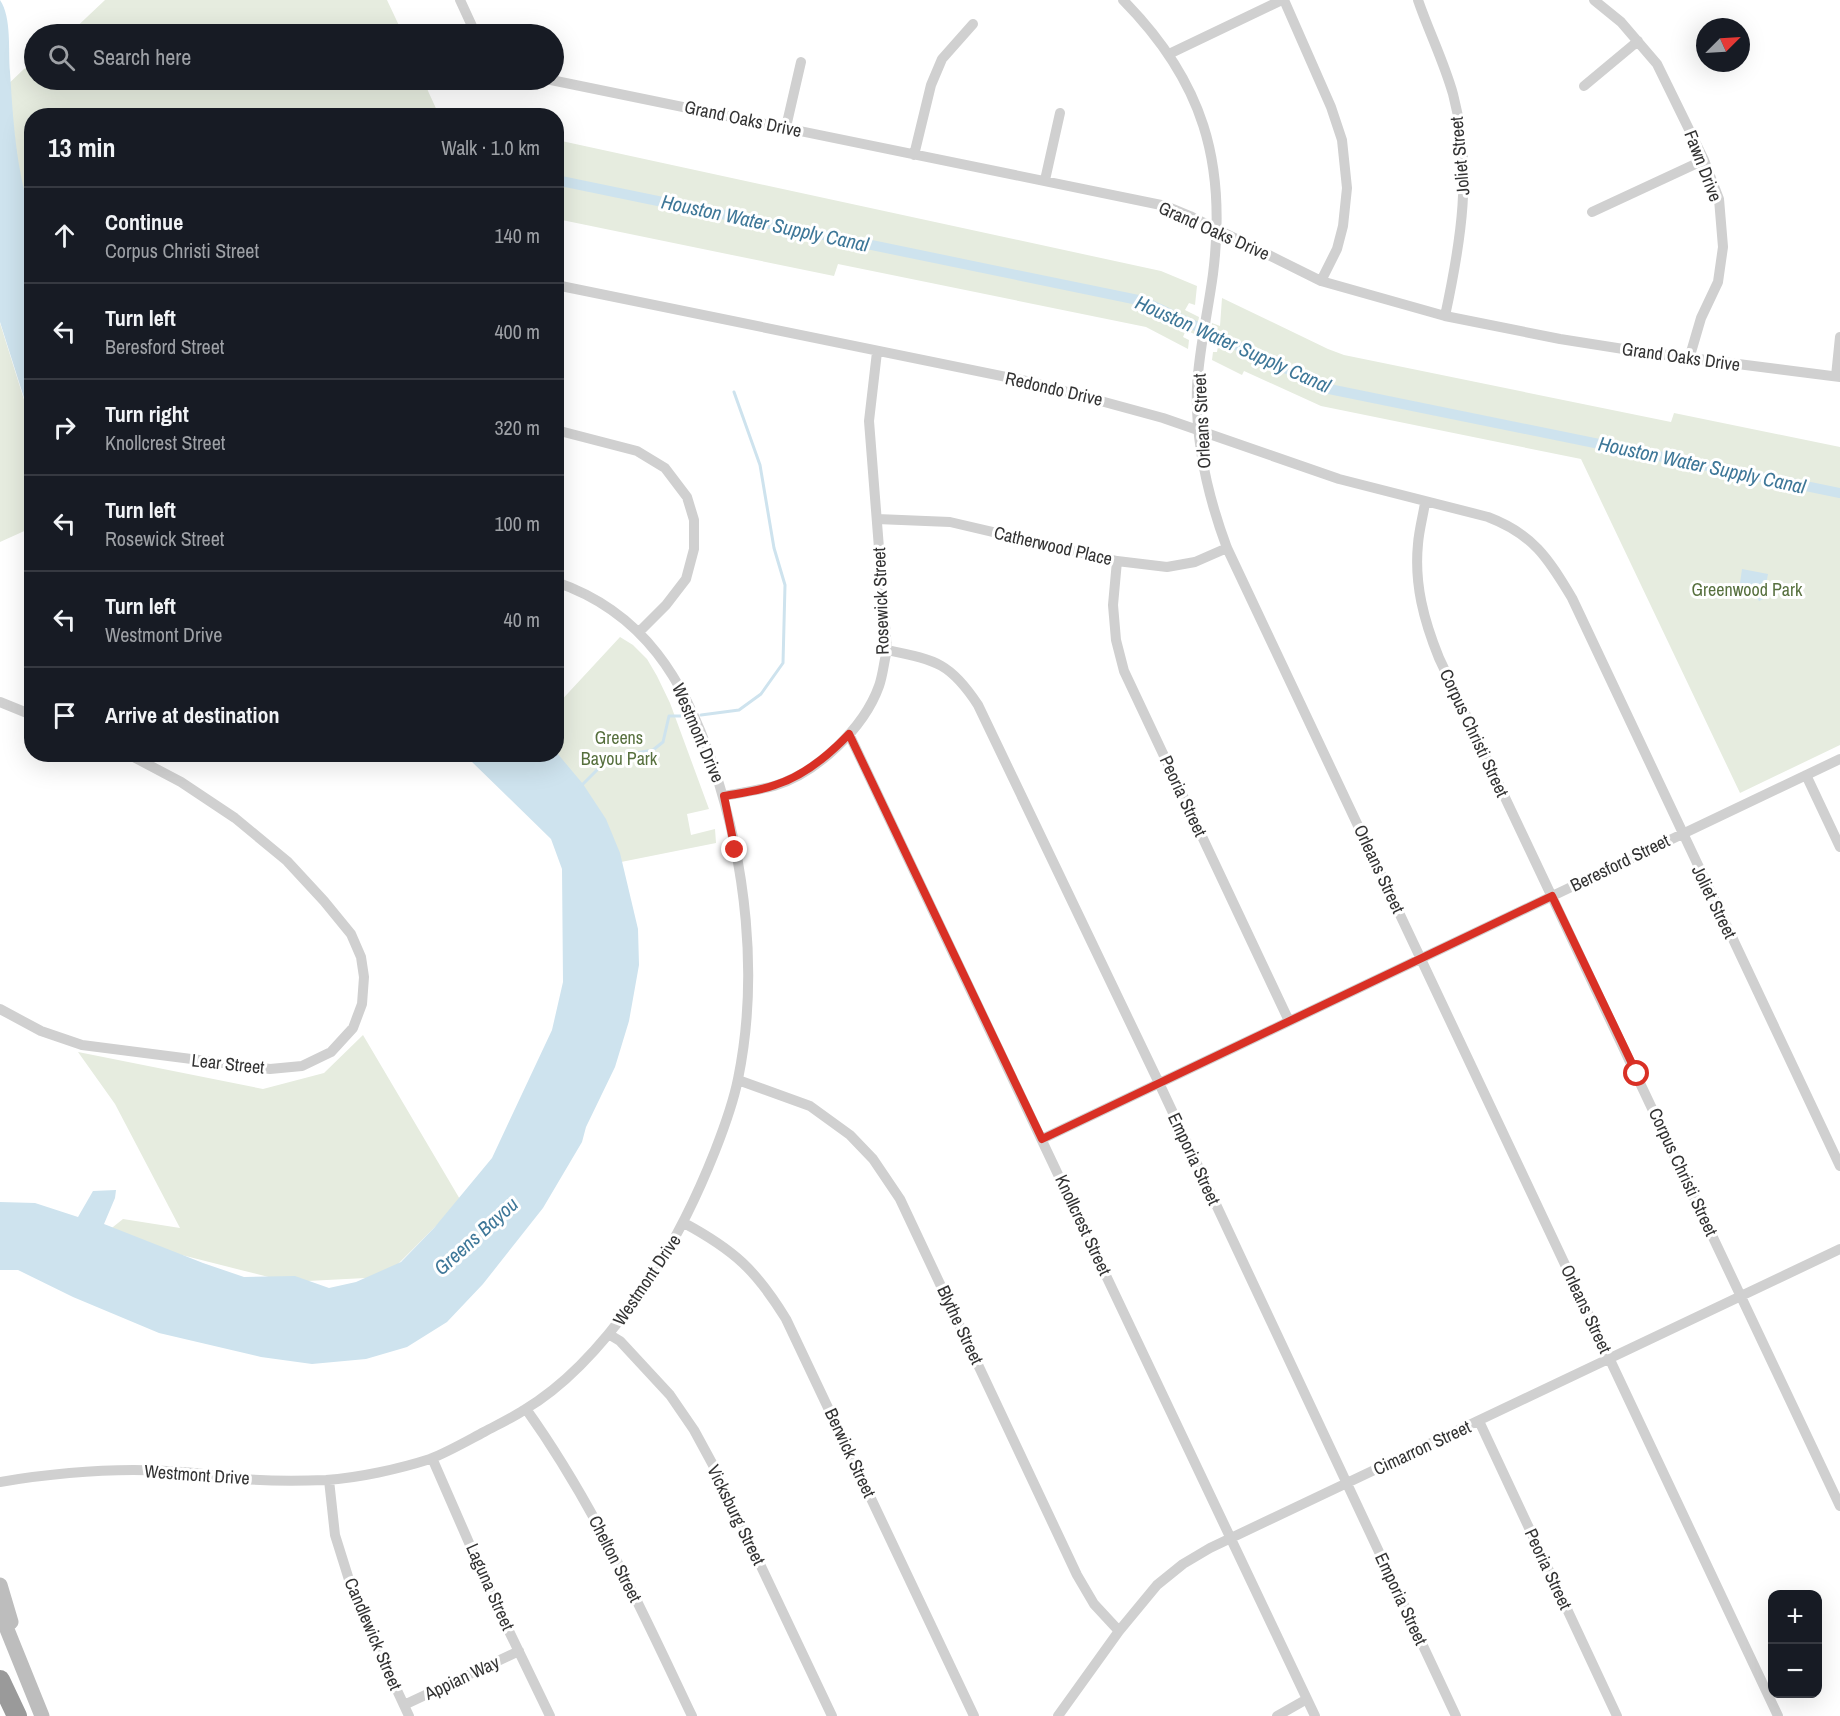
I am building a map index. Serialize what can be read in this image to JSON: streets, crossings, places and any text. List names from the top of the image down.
{
  "streets": {
    "street": [
      "Grand Oaks Drive",
      "Joliet Street",
      "Fawn Drive",
      "Redondo Drive",
      "Orleans Street",
      "Catherwood Place",
      "Rosewick Street",
      "Westmont Drive",
      "Corpus Christi Street",
      "Peoria Street",
      "Beresford Street",
      "Lear Street",
      "Emporia Street",
      "Knollcrest Street",
      "Blythe Street",
      "Cimarron Street",
      "Berwick Street",
      "Vicksburg Street",
      "Chelton Street",
      "Laguna Street",
      "Candlewick Street",
      "Appian Way"
    ]
  },
  "crossings": [
    ["Grand Oaks Drive", "Joliet Street"],
    ["Grand Oaks Drive", "Fawn Drive"],
    ["Grand Oaks Drive", "Orleans Street"],
    ["Joliet Street", "Redondo Drive"],
    ["Joliet Street", "Beresford Street"],
    ["Redondo Drive", "Orleans Street"],
    ["Redondo Drive", "Rosewick Street"],
    ["Redondo Drive", "Corpus Christi Street"],
    ["Orleans Street", "Catherwood Place"],
    ["Orleans Street", "Beresford Street"],
    ["Orleans Street", "Cimarron Street"],
    ["Catherwood Place", "Rosewick Street"],
    ["Catherwood Place", "Peoria Street"],
    ["Rosewick Street", "Westmont Drive"],
    ["Rosewick Street", "Emporia Street"],
    ["Rosewick Street", "Knollcrest Street"],
    ["Westmont Drive", "Blythe Street"],
    ["Westmont Drive", "Berwick Street"],
    ["Westmont Drive", "Vicksburg Street"],
    ["Westmont Drive", "Chelton Street"],
    ["Westmont Drive", "Laguna Street"],
    ["Westmont Drive", "Candlewick Street"],
    ["Corpus Christi Street", "Beresford Street"],
    ["Corpus Christi Street", "Cimarron Street"],
    ["Peoria Street", "Beresford Street"],
    ["Peoria Street", "Cimarron Street"],
    ["Beresford Street", "Emporia Street"],
    ["Beresford Street", "Knollcrest Street"],
    ["Emporia Street", "Cimarron Street"],
    ["Knollcrest Street", "Cimarron Street"],
    ["Blythe Street", "Cimarron Street"],
    ["Laguna Street", "Appian Way"],
    ["Candlewick Street", "Appian Way"]
  ],
  "water": ["Houston Water Supply Canal", "Greens Bayou"],
  "parks": ["Greenwood Park", "Greens Bayou Park"],
  "north": "top right",
  "page": {
    "search": "Search here",
    "heading": ["13 min", "Walk · 1.0 km"],
    "list": [
      ["Continue", "Corpus Christi Street", "140 m"],
      ["Turn left", "Beresford Street", "400 m"],
      ["Turn right", "Knollcrest Street", "320 m"],
      ["Turn left", "Rosewick Street", "100 m"],
      ["Turn left", "Westmont Drive", "40 m"],
      "Arrive at destination"
    ],
    "map_buttons": ["+", "−"]
  }
}
